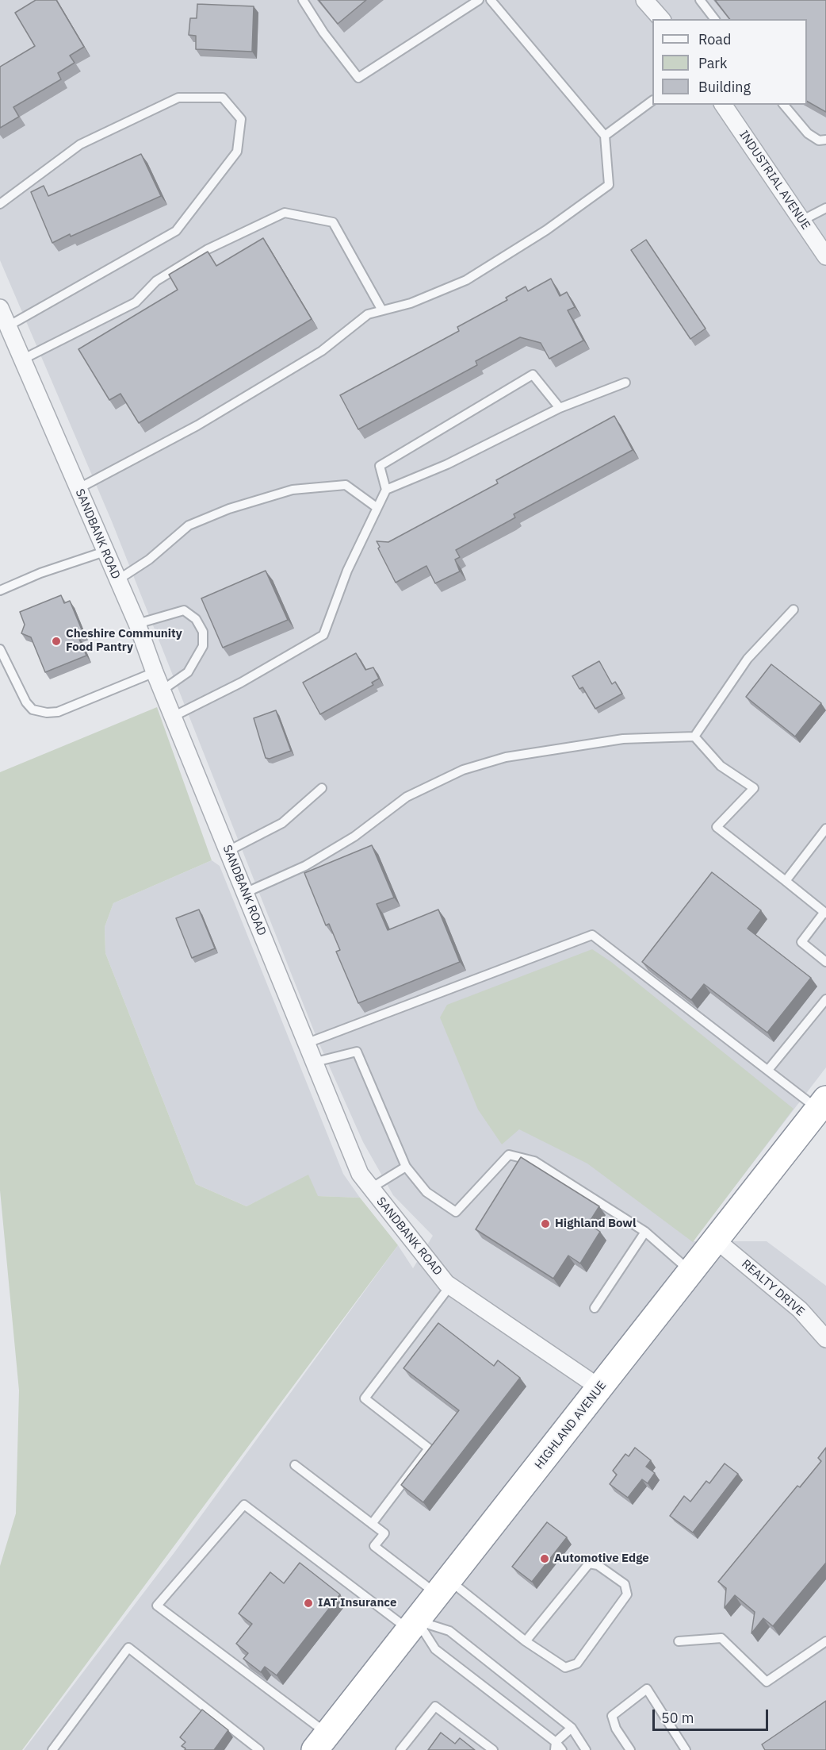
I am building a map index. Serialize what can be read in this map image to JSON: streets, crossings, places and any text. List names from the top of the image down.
{
  "streets": {
    "highway": ["HIGHLAND AVENUE"],
    "street": ["INDUSTRIAL AVENUE", "SANDBANK ROAD", "REALTY DRIVE"]
  },
  "crossings": [
    ["SANDBANK ROAD", "HIGHLAND AVENUE"],
    ["REALTY DRIVE", "HIGHLAND AVENUE"]
  ],
  "places": [
    "Cheshire Community Food Pantry",
    "Highland Bowl",
    "Automotive Edge",
    "IAT Insurance"
  ],
  "legend": ["Road", "Park", "Building"],
  "scale_bar": "50 m"
}
